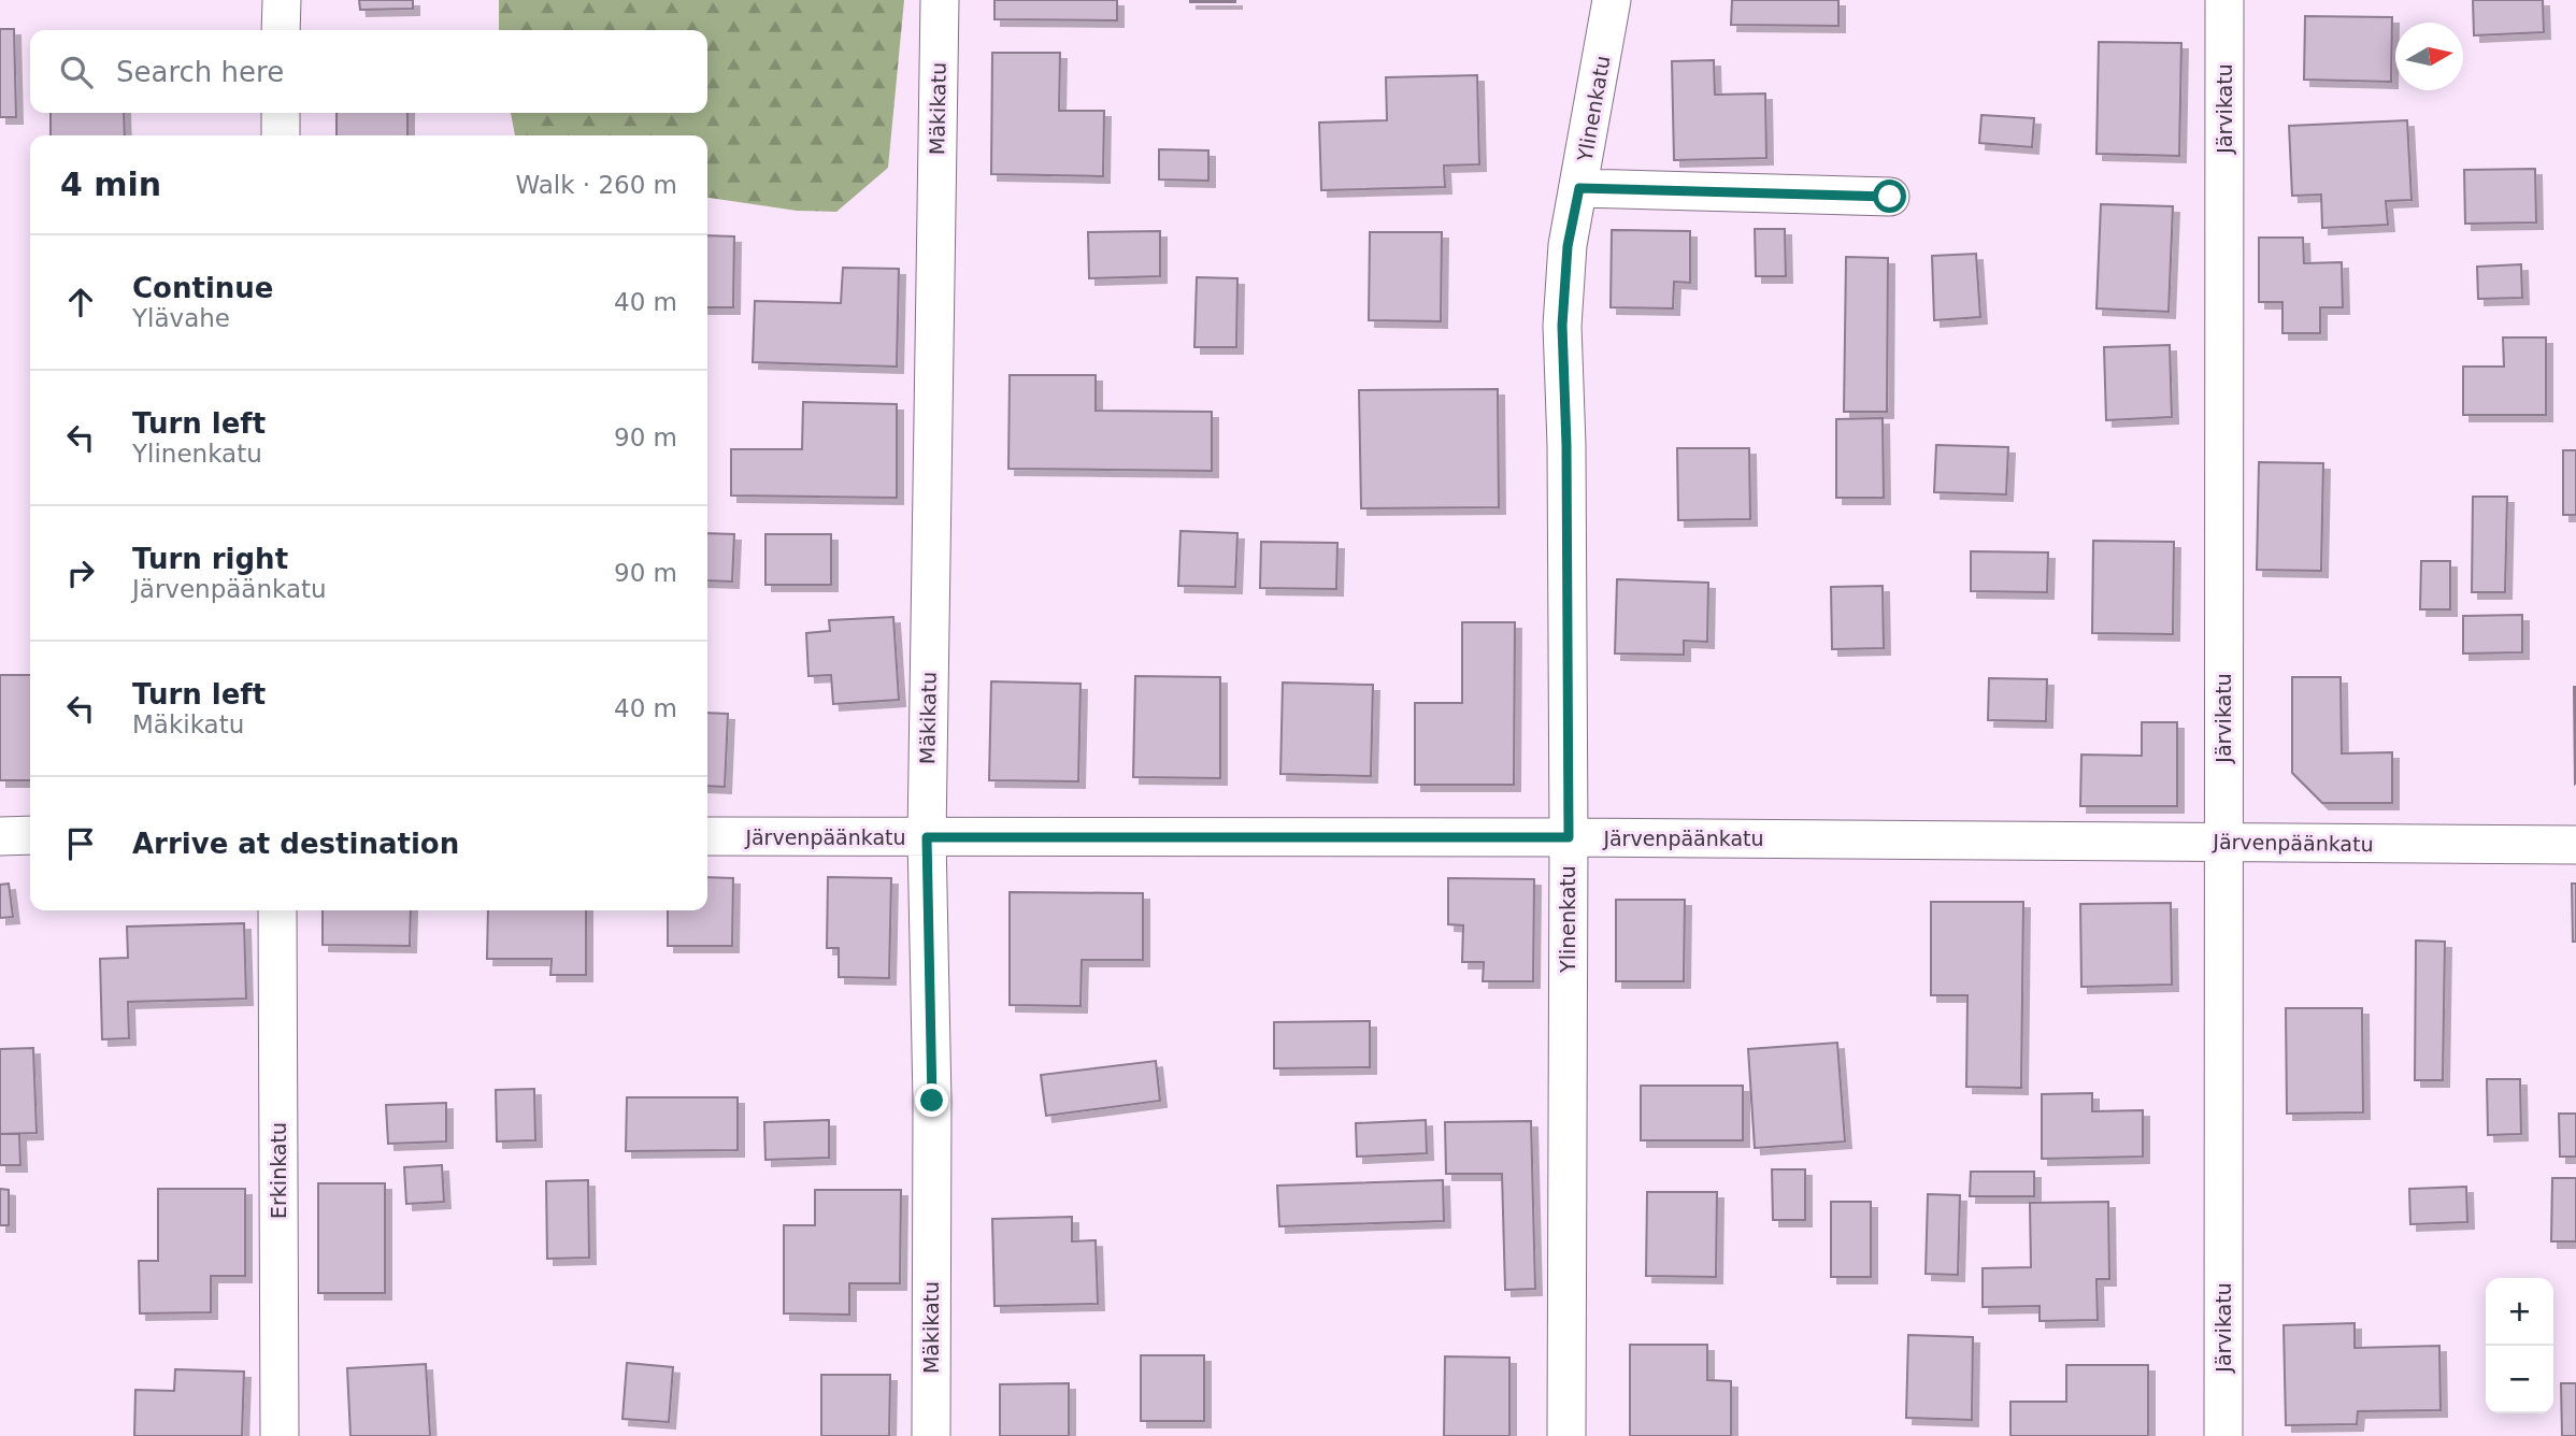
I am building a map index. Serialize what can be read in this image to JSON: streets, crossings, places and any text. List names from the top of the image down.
{
  "streets": {
    "street": [
      "Mäkikatu",
      "Ylinenkatu",
      "Järvikatu",
      "Järvenpäänkatu",
      "Erkinkatu"
    ]
  },
  "crossings": [
    ["Mäkikatu", "Järvenpäänkatu"],
    ["Ylinenkatu", "Järvenpäänkatu"],
    ["Järvikatu", "Järvenpäänkatu"]
  ],
  "north": "right",
  "page": {
    "search": "Search here",
    "heading": ["4 min", "Walk · 260 m"],
    "list": [
      ["Continue", "Ylävahe", "40 m"],
      ["Turn left", "Ylinenkatu", "90 m"],
      ["Turn right", "Järvenpäänkatu", "90 m"],
      ["Turn left", "Mäkikatu", "40 m"],
      "Arrive at destination"
    ],
    "map_buttons": ["+", "−"]
  }
}
